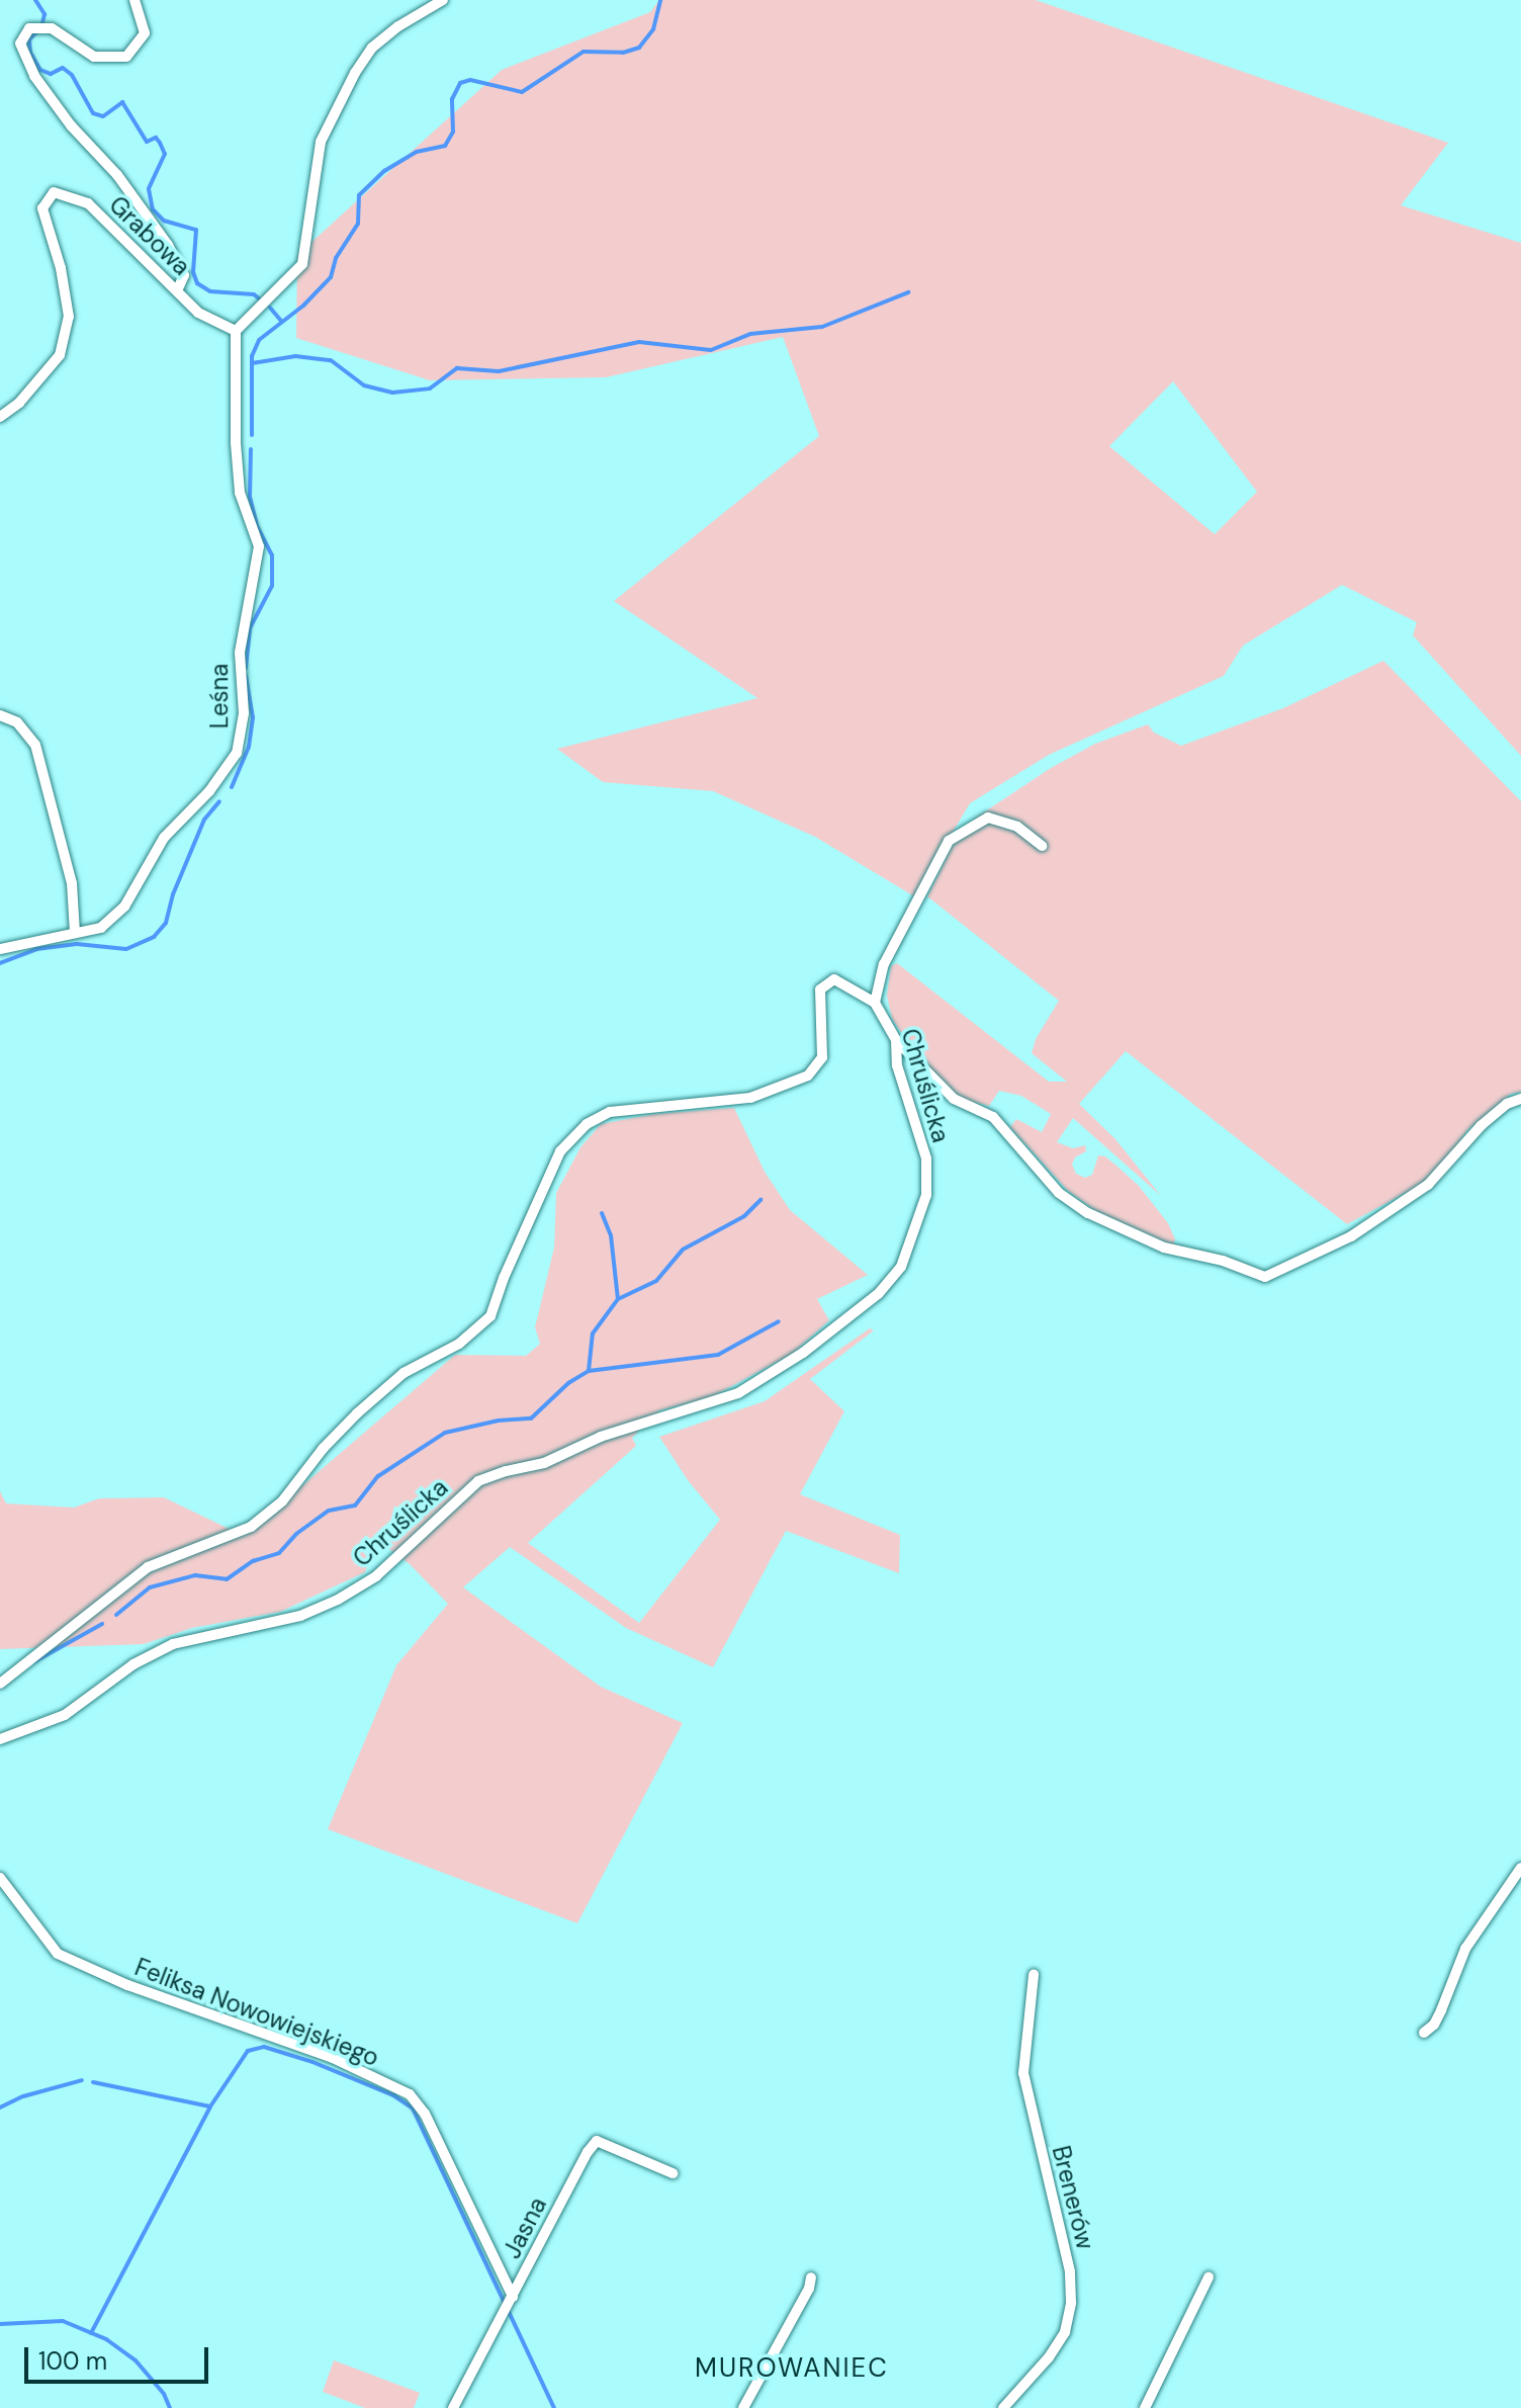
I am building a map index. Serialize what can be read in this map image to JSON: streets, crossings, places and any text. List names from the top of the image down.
{
  "streets": {
    "street": [
      "Grabowa",
      "Leśna",
      "Chruślicka",
      "Feliksa Nowowiejskiego",
      "Brenerów",
      "Jasna"
    ]
  },
  "crossings": [
    ["Grabowa", "Leśna"],
    ["Feliksa Nowowiejskiego", "Jasna"]
  ],
  "districts": ["MUROWANIEC"],
  "scale_bar": "100 m"
}
